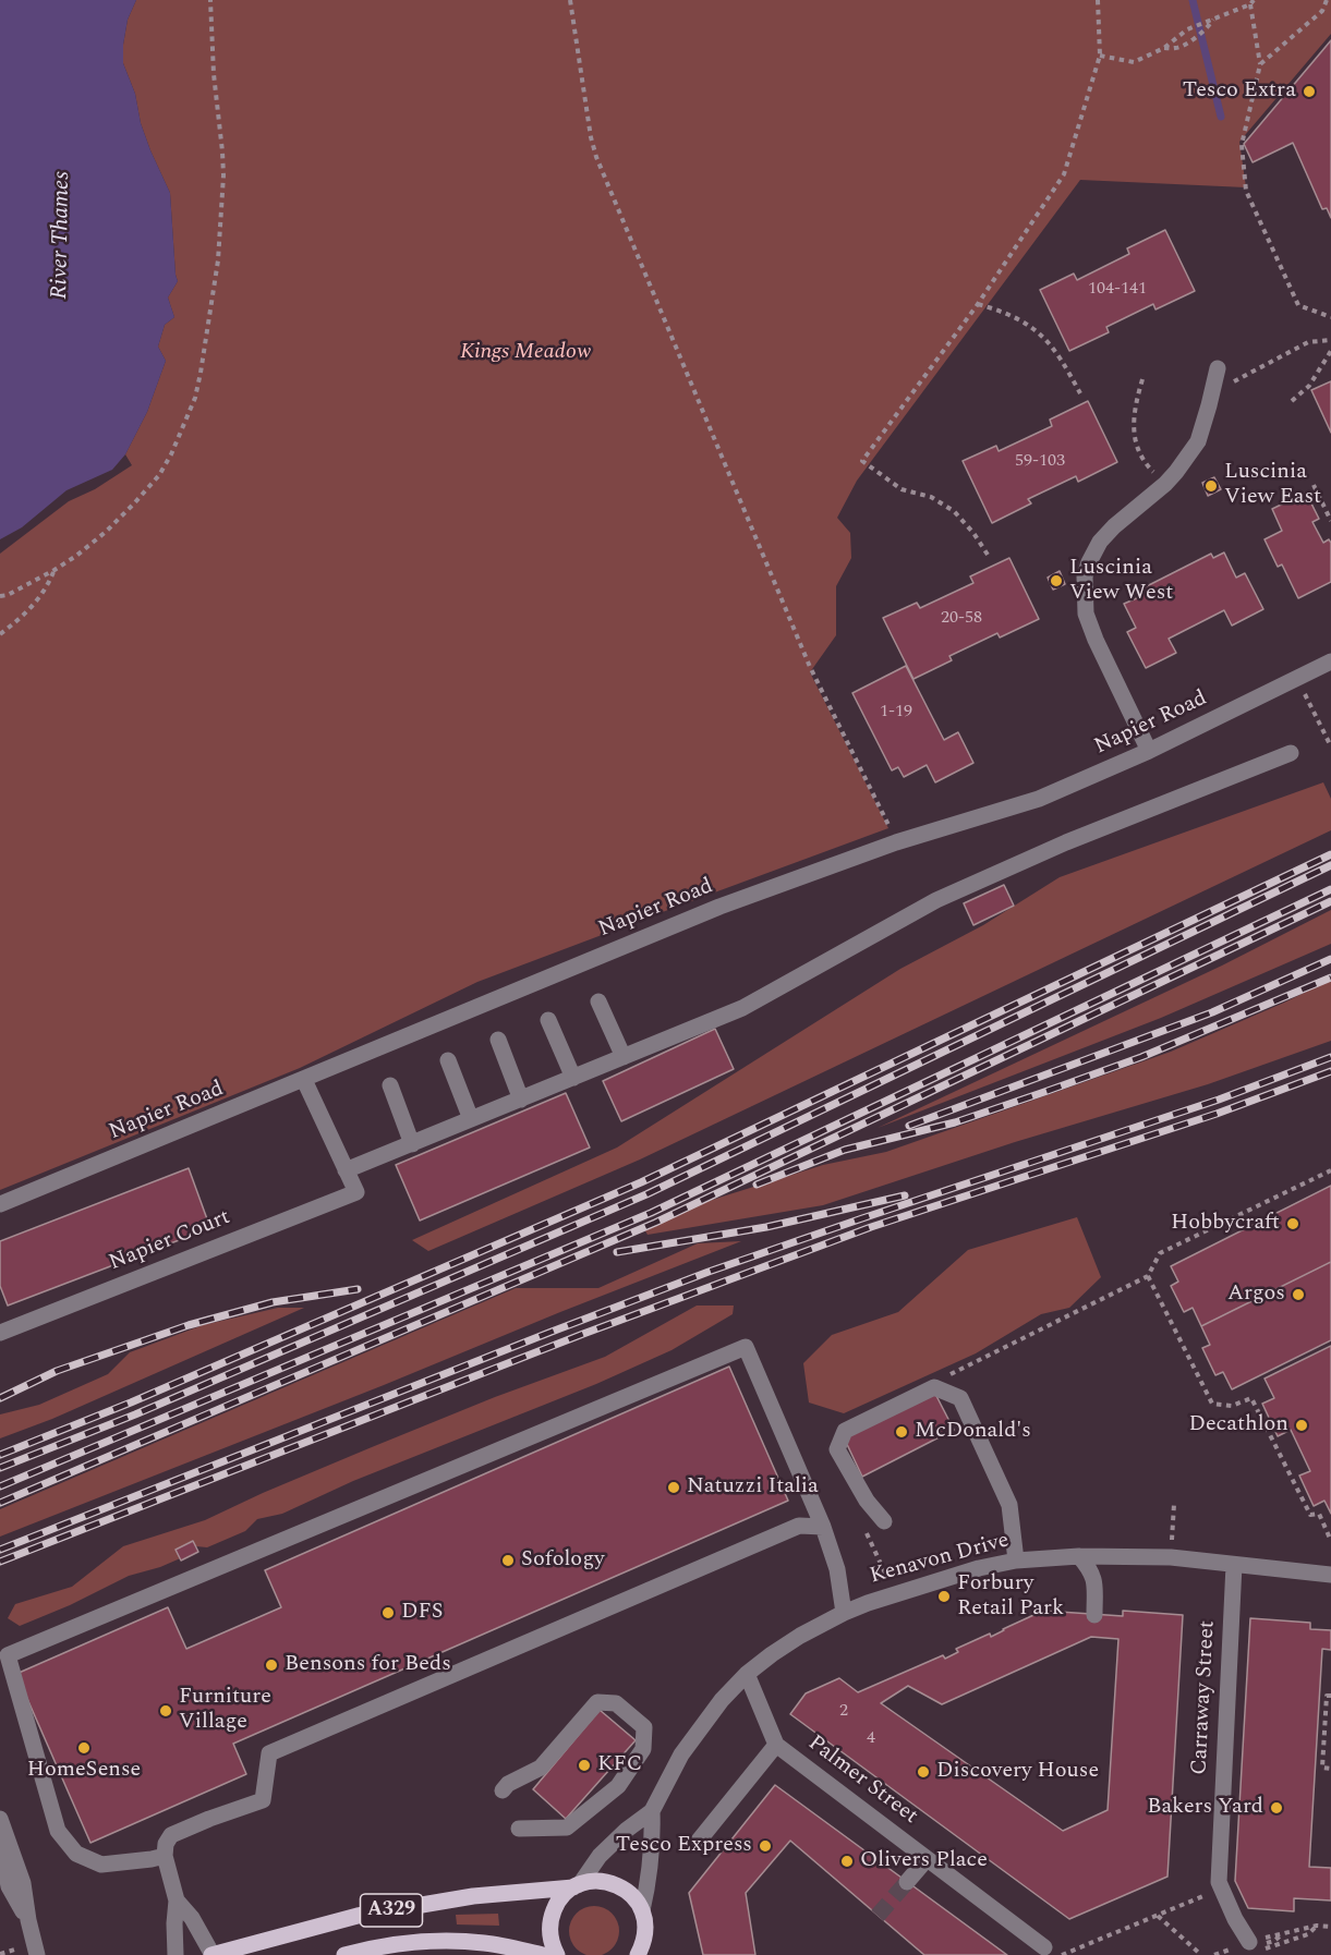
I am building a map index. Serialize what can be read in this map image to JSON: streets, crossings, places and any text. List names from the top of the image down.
{
  "streets": {
    "main road": ["A329"],
    "street": [
      "Napier Road",
      "Napier Court",
      "Kenavon Drive",
      "Carraway Street",
      "Palmer Street"
    ]
  },
  "crossings": [
    ["Kenavon Drive", "Carraway Street"],
    ["Kenavon Drive", "Palmer Street"],
    ["Kenavon Drive", "A329"]
  ],
  "water": ["River Thames"],
  "parks": ["Kings Meadow"],
  "places": [
    "Tesco Extra",
    "Luscinia View East",
    "Luscinia View West",
    "Hobbycraft",
    "Argos",
    "Decathlon",
    "McDonald's",
    "Natuzzi Italia",
    "Sofology",
    "Forbury Retail Park",
    "DFS",
    "Bensons for Beds",
    "Furniture Village",
    "HomeSense",
    "KFC",
    "Discovery House",
    "Bakers Yard",
    "Tesco Express",
    "Olivers Place"
  ],
  "house_numbers": [
    "104-141",
    "59-103",
    "20-58",
    "1-19",
    "2",
    "4"
  ]
}
